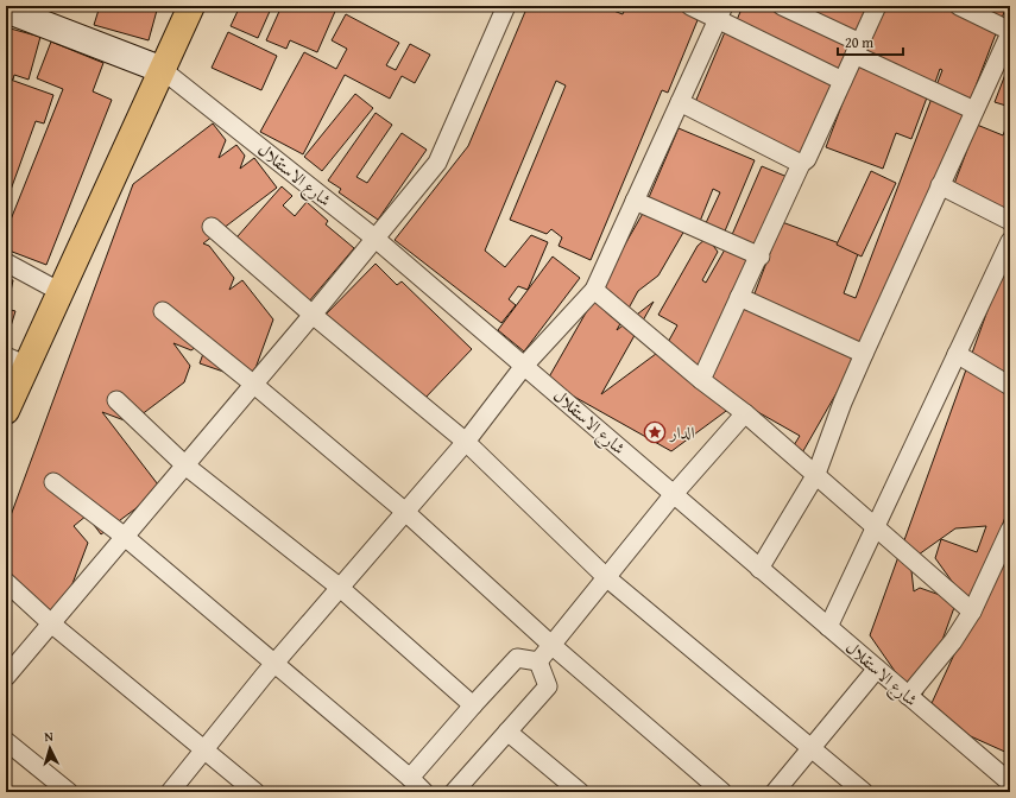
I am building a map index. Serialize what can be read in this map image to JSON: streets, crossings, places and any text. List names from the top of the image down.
{
  "streets": {
    "street": ["شارع الاستقلال"]
  },
  "places": {
    "place": ["الدار"]
  },
  "scale_bar": "20 m",
  "north": "top"
}
